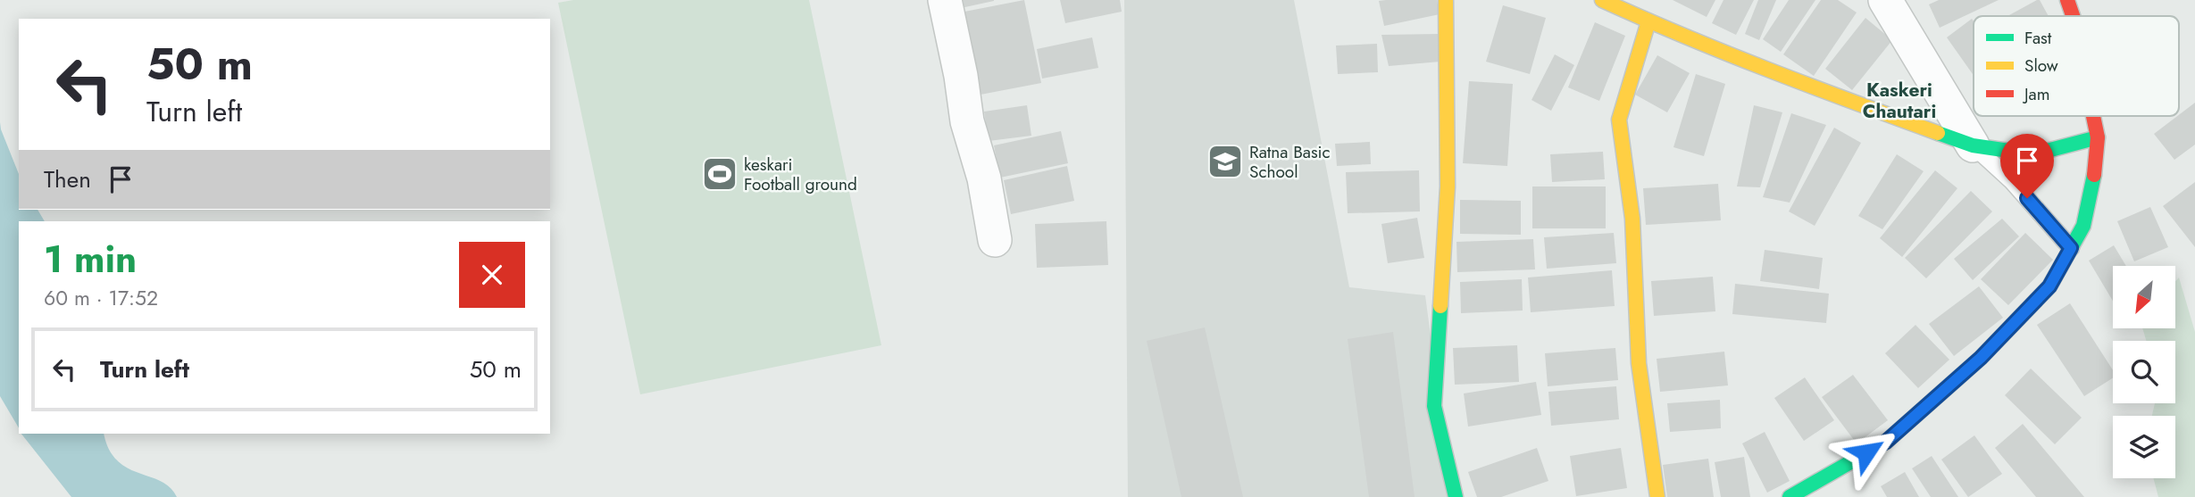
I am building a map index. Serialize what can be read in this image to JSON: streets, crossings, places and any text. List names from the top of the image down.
{
  "districts": ["Kaskeri Chautari"],
  "places": {
    "school or university": ["Ratna Basic School"],
    "sports": ["keskari Football ground"]
  },
  "legend": ["Fast", "Slow", "Jam"],
  "north": "bottom left",
  "page": {
    "turn": ["50 m", "Turn left"],
    "then": "Then",
    "heading": ["1 min", "60 m · 17:52"],
    "list": [
      {
        "name": "Turn left",
        "value": "50 m"
      }
    ]
  }
}
